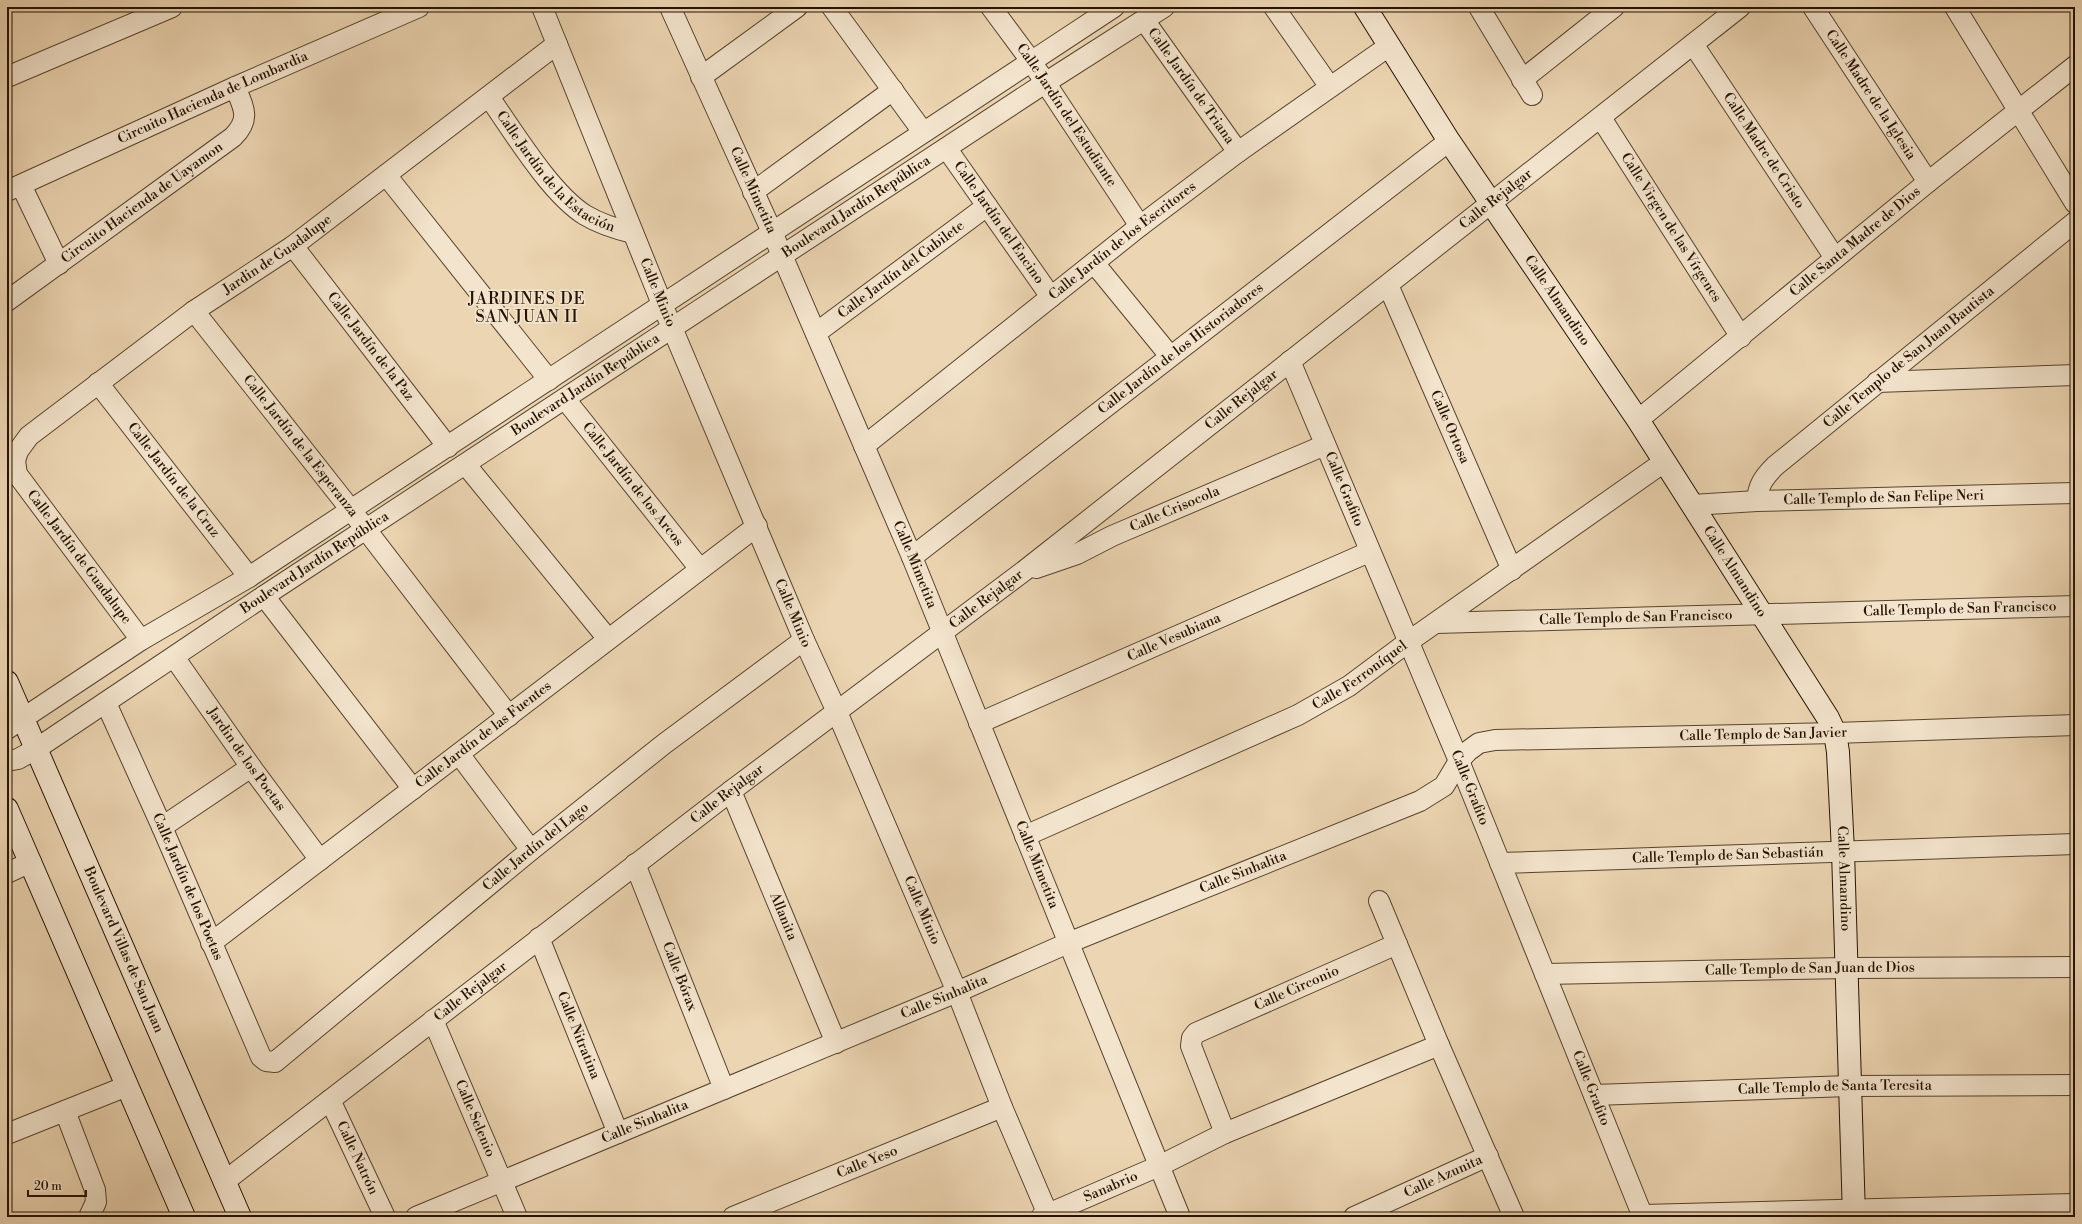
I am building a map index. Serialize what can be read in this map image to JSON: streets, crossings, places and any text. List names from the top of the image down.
{
  "streets": {
    "street": [
      "Calle Jardín de Triana",
      "Calle Madre de la Iglesia",
      "Circuito Hacienda de Lombardia",
      "Calle Jardín del Estudiante",
      "Calle Madre de Cristo",
      "Calle Jardín de la Estación",
      "Calle Mimetita",
      "Calle Rejalgar",
      "Circuito Hacienda de Uayamon",
      "Boulevard Jardín República",
      "Calle Jardín del Encino",
      "Calle Virgen de las Vírgenes",
      "Calle Jardín de los Escritores",
      "Calle Santa Madre de Dios",
      "Jardin de Guadalupe",
      "Calle Jardín del Cubilete",
      "Calle Minio",
      "Calle Almandino",
      "Calle Jardín de la Paz",
      "Calle Jardín de los Historiadores",
      "Calle Templo de San Juan Bautista",
      "Calle Ortosa",
      "Calle Jardín de la Esperanza",
      "Calle Jardín de la Cruz",
      "Calle Jardín de los Arcos",
      "Calle Grafito",
      "Calle Templo de San Felipe Neri",
      "Calle Crisocola",
      "Calle Jardín de Guadalupe",
      "Calle Templo de San Francisco",
      "Calle Vesubiana",
      "Calle Ferroníquel",
      "Calle Jardín de las Fuentes",
      "Calle Templo de San Javier",
      "Jardin de los Poetas",
      "Calle Jardín del Lago",
      "Calle Templo de San Sebastián",
      "Calle Sinhalita",
      "Calle Jardín de los Poetas",
      "Allanita",
      "Boulevard Villas de San Juan",
      "Calle Templo de San Juan de Dios",
      "Calle Bórax",
      "Calle Circonio",
      "Calle Nitratina",
      "Calle Templo de Santa Teresita",
      "Calle Selenio",
      "Calle Natrón",
      "Calle Yeso",
      "Calle Azunita",
      "Sanabrio"
    ]
  },
  "crossings": [
    ["Calle Jardín de Triana", "Boulevard Jardín República"],
    ["Calle Jardín de Triana", "Calle Jardín de los Escritores"],
    ["Calle Madre de la Iglesia", "Calle Santa Madre de Dios"],
    ["Circuito Hacienda de Lombardia", "Circuito Hacienda de Uayamon"],
    ["Calle Jardín del Estudiante", "Boulevard Jardín República"],
    ["Calle Jardín del Estudiante", "Calle Jardín de los Escritores"],
    ["Calle Madre de Cristo", "Calle Rejalgar"],
    ["Calle Madre de Cristo", "Calle Santa Madre de Dios"],
    ["Calle Jardín de la Estación", "Jardin de Guadalupe"],
    ["Calle Jardín de la Estación", "Calle Minio"],
    ["Calle Mimetita", "Calle Rejalgar"],
    ["Calle Mimetita", "Boulevard Jardín República"],
    ["Calle Mimetita", "Calle Jardín de los Escritores"],
    ["Calle Mimetita", "Calle Jardín del Cubilete"],
    ["Calle Mimetita", "Calle Jardín de los Historiadores"],
    ["Calle Mimetita", "Calle Vesubiana"],
    ["Calle Mimetita", "Calle Ferroníquel"],
    ["Calle Mimetita", "Calle Sinhalita"],
    ["Calle Mimetita", "Sanabrio"],
    ["Calle Rejalgar", "Calle Virgen de las Vírgenes"],
    ["Calle Rejalgar", "Calle Minio"],
    ["Calle Rejalgar", "Calle Almandino"],
    ["Calle Rejalgar", "Calle Ortosa"],
    ["Calle Rejalgar", "Calle Grafito"],
    ["Calle Rejalgar", "Calle Crisocola"],
    ["Calle Rejalgar", "Allanita"],
    ["Calle Rejalgar", "Boulevard Villas de San Juan"],
    ["Calle Rejalgar", "Calle Bórax"],
    ["Calle Rejalgar", "Calle Nitratina"],
    ["Calle Rejalgar", "Calle Selenio"],
    ["Calle Rejalgar", "Calle Natrón"],
    ["Boulevard Jardín República", "Calle Jardín del Encino"],
    ["Boulevard Jardín República", "Calle Minio"],
    ["Boulevard Jardín República", "Calle Jardín de la Paz"],
    ["Boulevard Jardín República", "Calle Jardín de la Esperanza"],
    ["Boulevard Jardín República", "Calle Jardín de la Cruz"],
    ["Boulevard Jardín República", "Calle Jardín de los Arcos"],
    ["Boulevard Jardín República", "Calle Jardín de Guadalupe"],
    ["Boulevard Jardín República", "Jardin de los Poetas"],
    ["Boulevard Jardín República", "Calle Jardín de los Poetas"],
    ["Boulevard Jardín República", "Boulevard Villas de San Juan"],
    ["Calle Jardín del Encino", "Calle Jardín de los Escritores"],
    ["Calle Jardín del Encino", "Calle Jardín del Cubilete"],
    ["Calle Virgen de las Vírgenes", "Calle Santa Madre de Dios"],
    ["Calle Jardín de los Escritores", "Calle Almandino"],
    ["Calle Santa Madre de Dios", "Calle Almandino"],
    ["Jardin de Guadalupe", "Calle Minio"],
    ["Jardin de Guadalupe", "Calle Jardín de la Paz"],
    ["Jardin de Guadalupe", "Calle Jardín de la Esperanza"],
    ["Jardin de Guadalupe", "Calle Jardín de la Cruz"],
    ["Jardin de Guadalupe", "Calle Jardín de Guadalupe"],
    ["Calle Minio", "Calle Jardín de las Fuentes"],
    ["Calle Minio", "Calle Jardín del Lago"],
    ["Calle Minio", "Calle Sinhalita"],
    ["Calle Minio", "Calle Yeso"],
    ["Calle Minio", "Sanabrio"],
    ["Calle Almandino", "Calle Jardín de los Historiadores"],
    ["Calle Almandino", "Calle Templo de San Felipe Neri"],
    ["Calle Almandino", "Calle Templo de San Francisco"],
    ["Calle Almandino", "Calle Ferroníquel"],
    ["Calle Almandino", "Calle Templo de San Javier"],
    ["Calle Almandino", "Calle Templo de San Sebastián"],
    ["Calle Almandino", "Calle Templo de San Juan de Dios"],
    ["Calle Almandino", "Calle Templo de Santa Teresita"],
    ["Calle Templo de San Juan Bautista", "Calle Templo de San Felipe Neri"],
    ["Calle Ortosa", "Calle Ferroníquel"],
    ["Calle Jardín de la Esperanza", "Calle Jardín de las Fuentes"],
    ["Calle Jardín de los Arcos", "Calle Jardín de las Fuentes"],
    ["Calle Grafito", "Calle Crisocola"],
    ["Calle Grafito", "Calle Vesubiana"],
    ["Calle Grafito", "Calle Ferroníquel"],
    ["Calle Grafito", "Calle Templo de San Javier"],
    ["Calle Grafito", "Calle Templo de San Sebastián"],
    ["Calle Grafito", "Calle Sinhalita"],
    ["Calle Grafito", "Calle Templo de San Juan de Dios"],
    ["Calle Grafito", "Calle Templo de Santa Teresita"],
    ["Calle Templo de San Francisco", "Calle Ferroníquel"],
    ["Calle Jardín de las Fuentes", "Jardin de los Poetas"],
    ["Calle Jardín de las Fuentes", "Calle Jardín de los Poetas"],
    ["Calle Templo de San Javier", "Calle Sinhalita"],
    ["Calle Jardín del Lago", "Calle Jardín de los Poetas"],
    ["Calle Sinhalita", "Allanita"],
    ["Calle Sinhalita", "Calle Bórax"],
    ["Calle Sinhalita", "Calle Nitratina"],
    ["Calle Sinhalita", "Calle Selenio"]
  ],
  "districts": ["JARDINES DE SAN JUAN II"],
  "scale_bar": "20 m"
}
